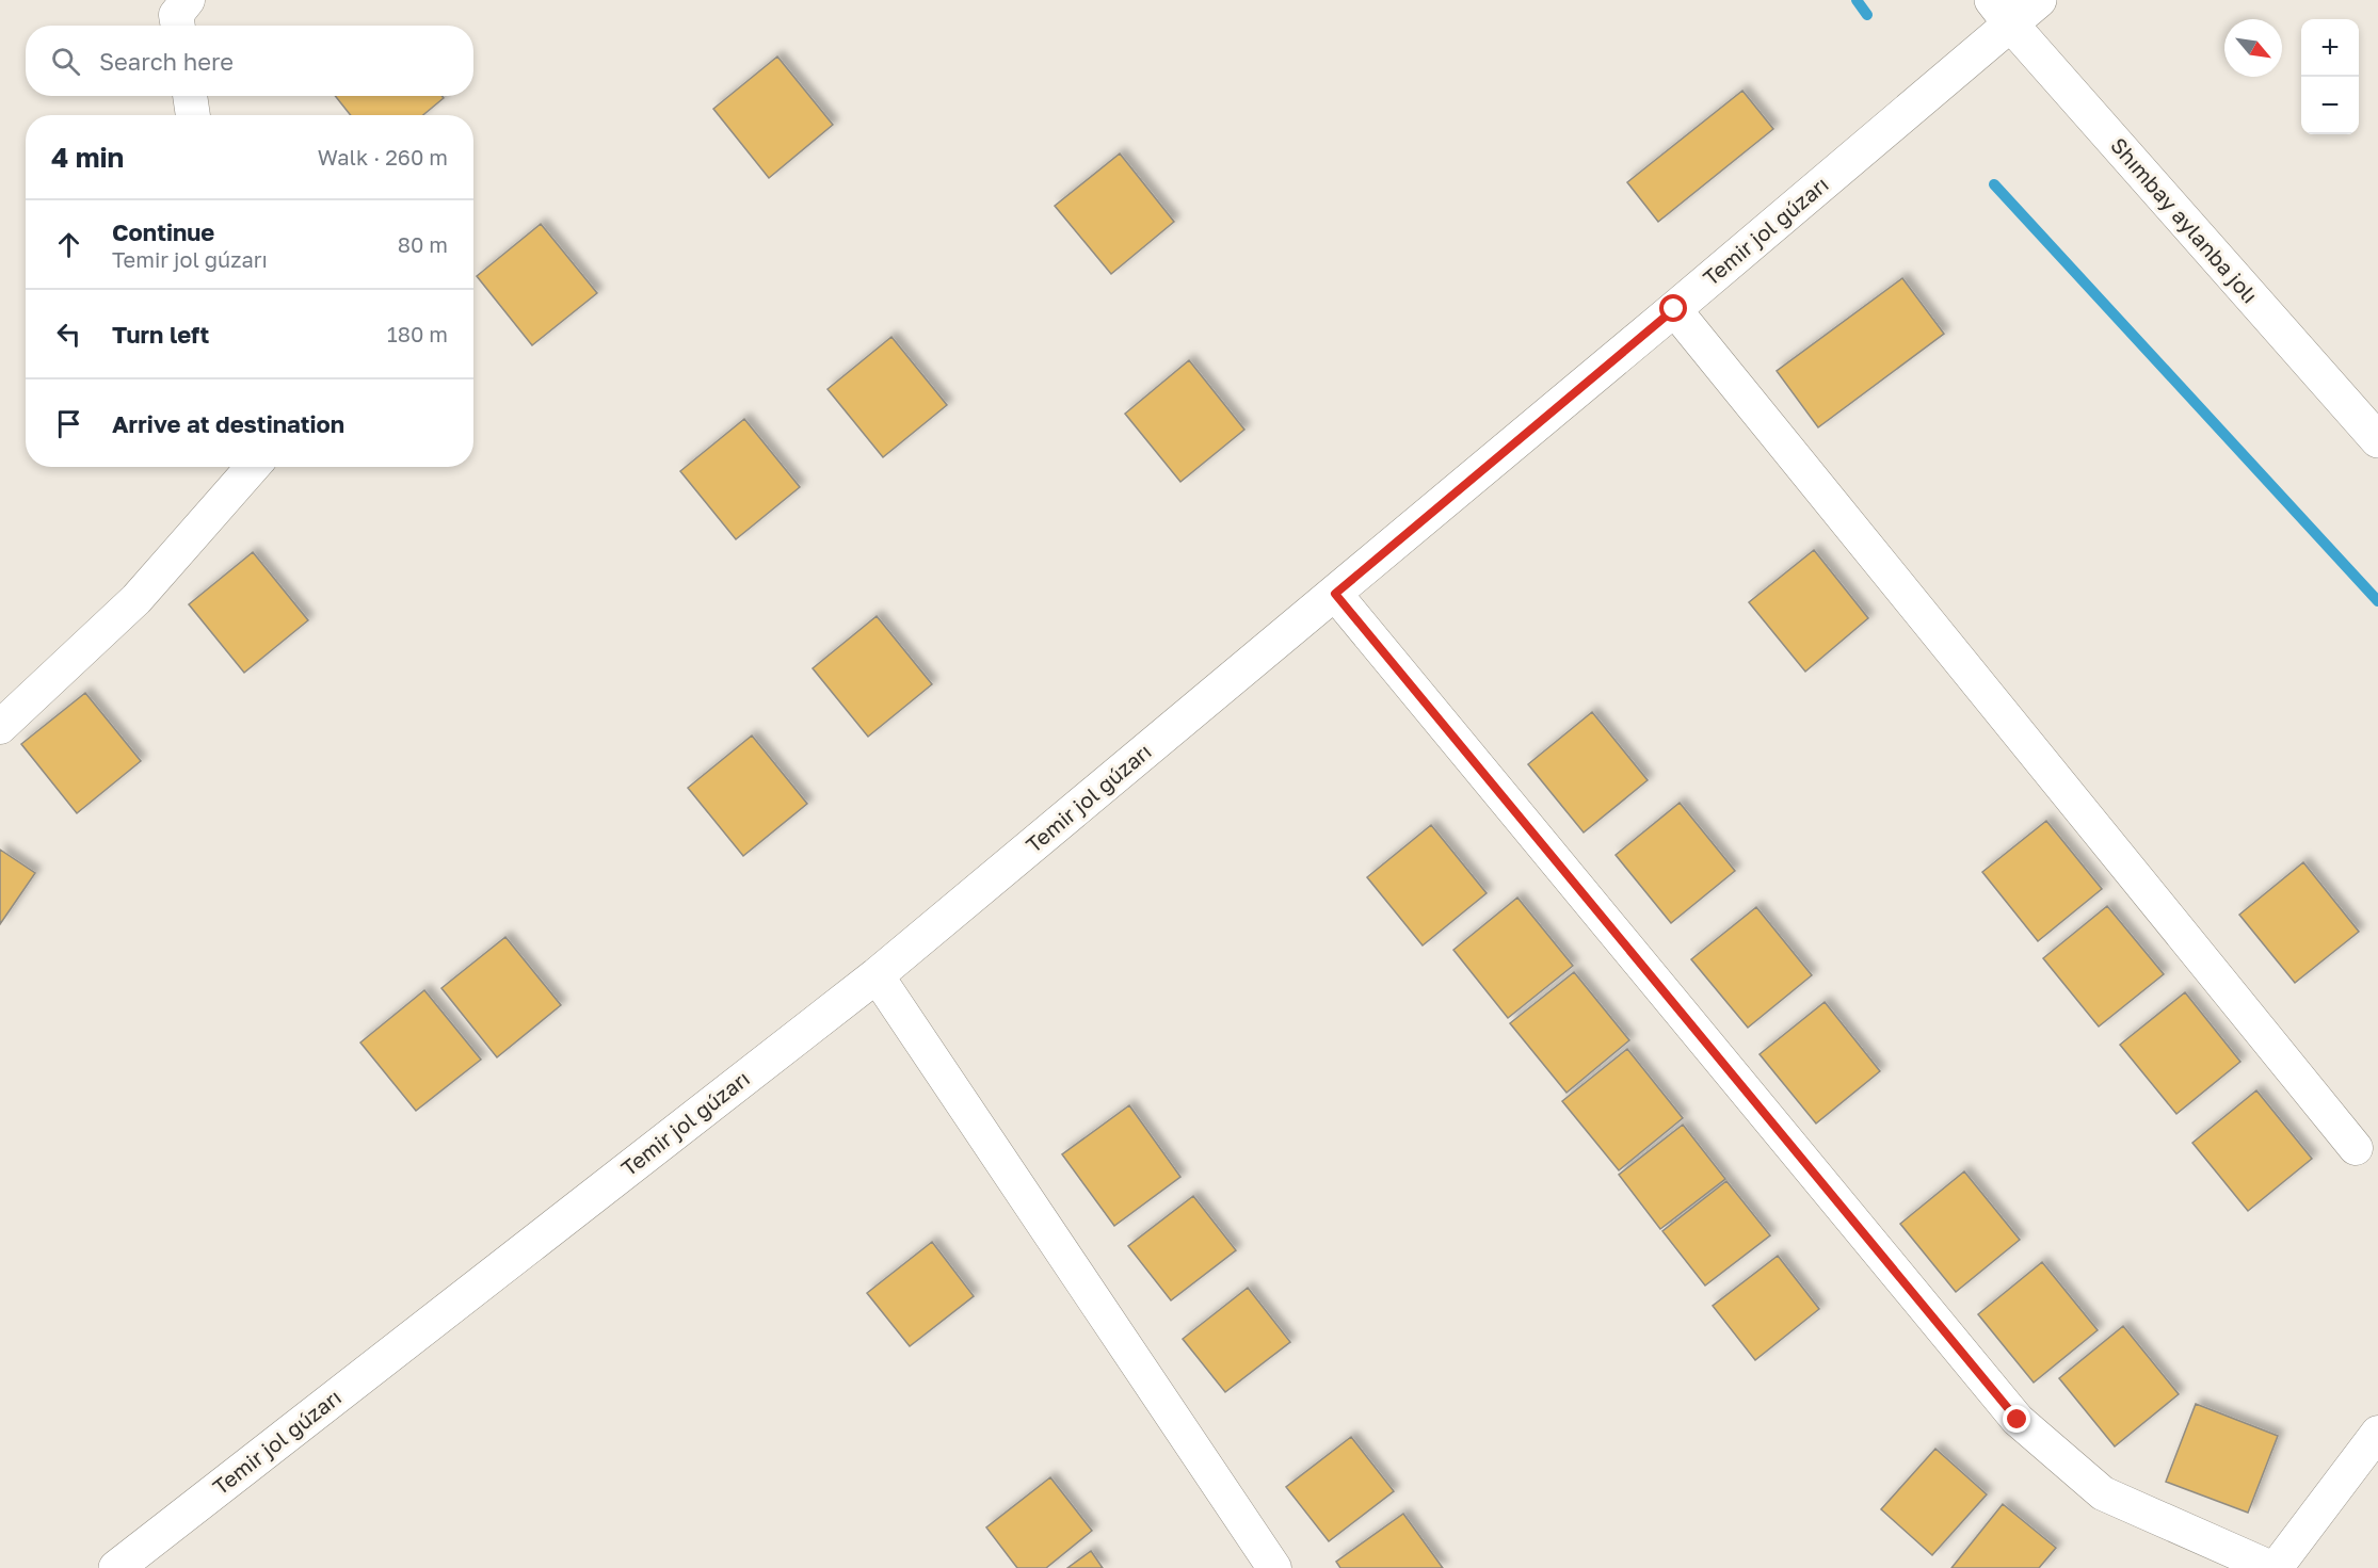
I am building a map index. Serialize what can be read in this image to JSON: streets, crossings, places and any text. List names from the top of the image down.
{
  "streets": {
    "street": ["Shımbay aylanba jolı", "Temir jol gúzarı"]
  },
  "crossings": [
    ["Shımbay aylanba jolı", "Temir jol gúzarı"]
  ],
  "north": "bottom right",
  "page": {
    "map_buttons": ["+", "−"],
    "search": "Search here",
    "heading": ["4 min", "Walk · 260 m"],
    "list": [
      ["Continue", "Temir jol gúzarı", "80 m"],
      ["Turn left", "180 m"],
      "Arrive at destination"
    ]
  }
}
